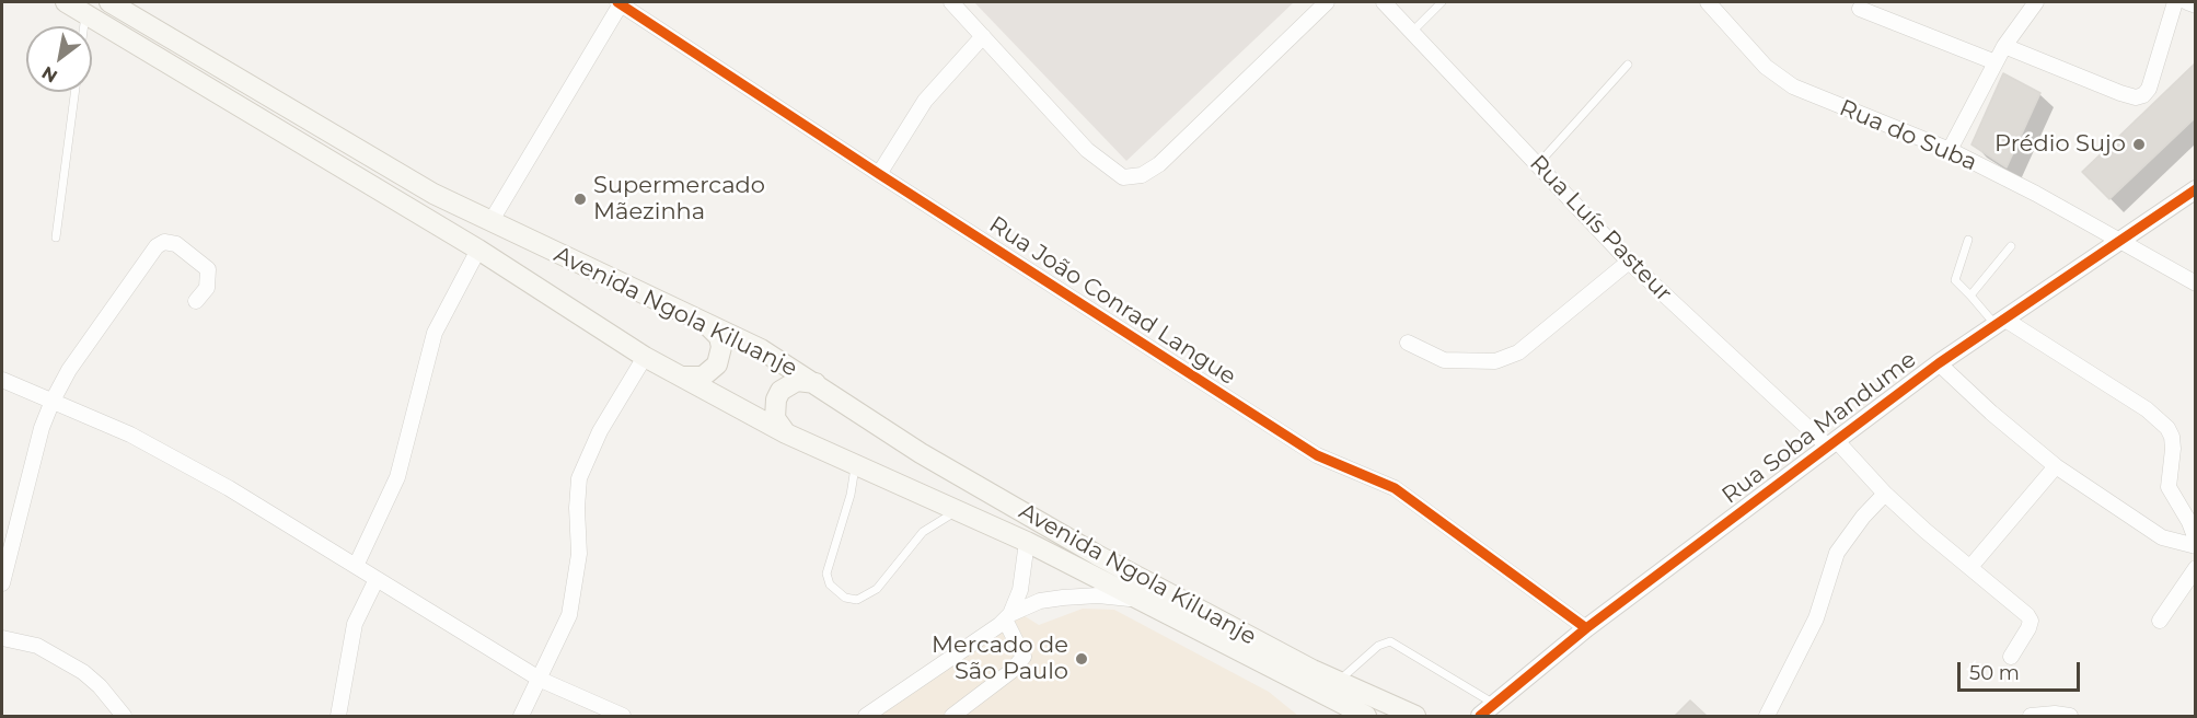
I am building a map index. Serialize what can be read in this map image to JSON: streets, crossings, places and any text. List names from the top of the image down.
{
  "streets": {
    "main road": ["Avenida Ngola Kiluanje"],
    "street": [
      "Rua do Suba",
      "Rua Luís Pasteur",
      "Rua João Conrad Langue",
      "Rua Soba Mandume"
    ]
  },
  "crossings": [
    ["Rua do Suba", "Rua Soba Mandume"],
    ["Rua Luís Pasteur", "Rua Soba Mandume"],
    ["Rua João Conrad Langue", "Rua Soba Mandume"]
  ],
  "places": ["Prédio Sujo", "Supermercado Mãezinha", "Mercado de São Paulo"],
  "scale_bar": "50 m",
  "north": "bottom left"
}
